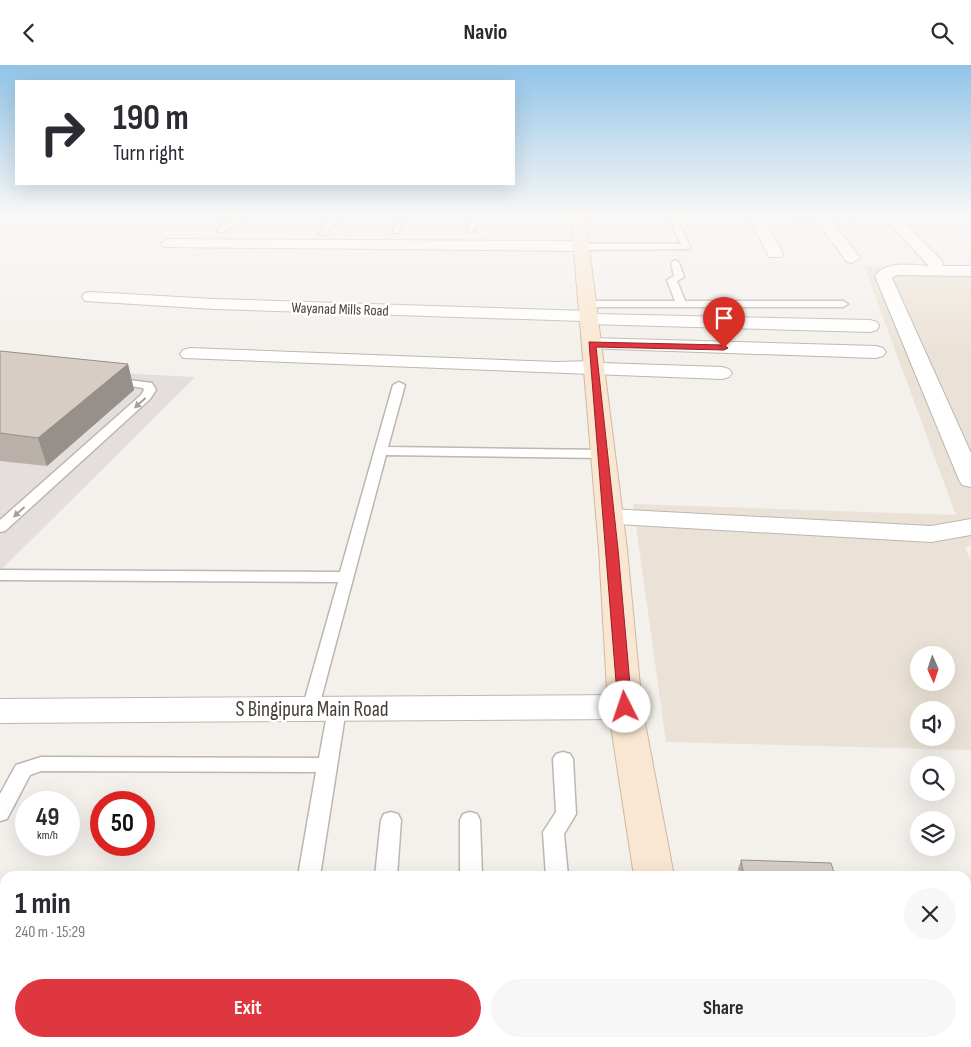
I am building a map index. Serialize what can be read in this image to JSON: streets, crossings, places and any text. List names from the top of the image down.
{
  "streets": {
    "street": ["Wayanad Mills Road", "S Bingipura Main Road"]
  },
  "north": "bottom",
  "page": {
    "header": "Navio",
    "turn": ["190 m", "Turn right"],
    "speed": "49 km/h",
    "limit": "50",
    "heading": ["1 min", "240 m · 15:29"],
    "buttons": ["Exit", "Share"]
  }
}
